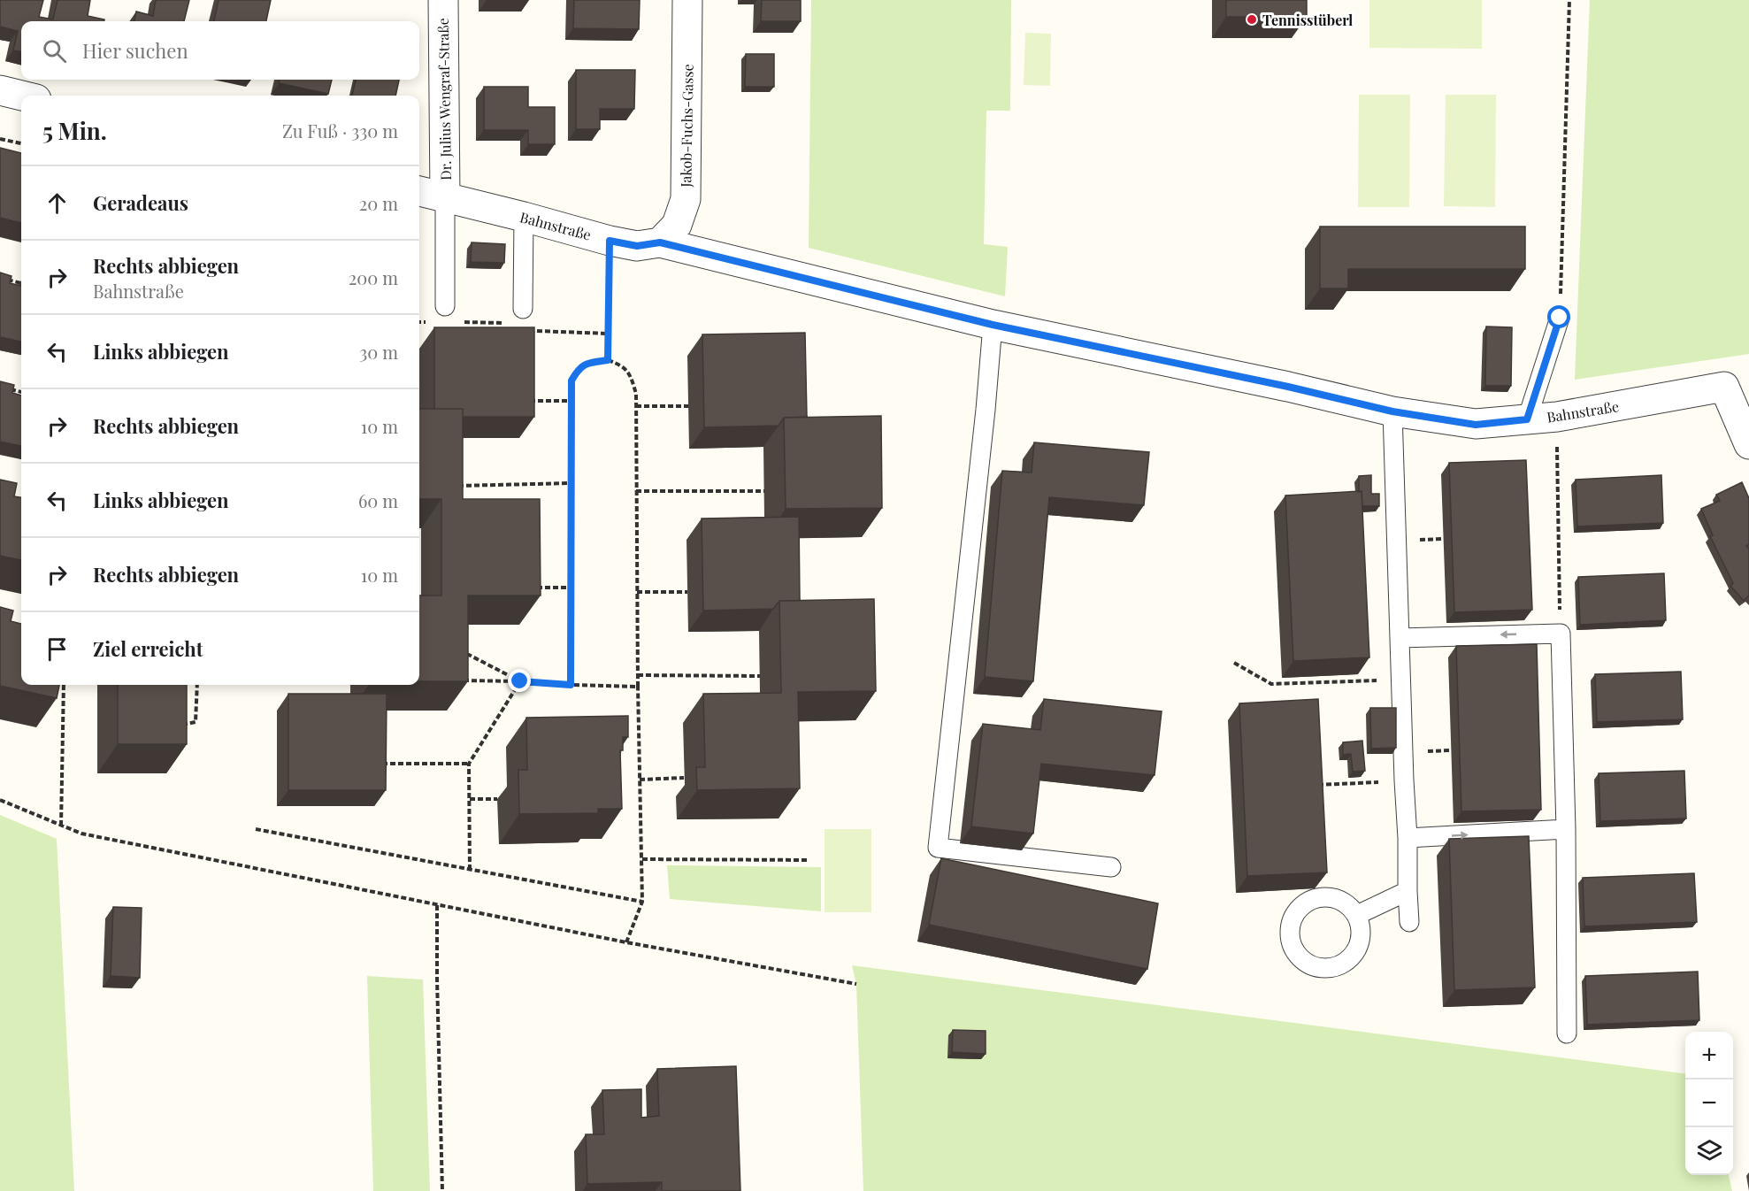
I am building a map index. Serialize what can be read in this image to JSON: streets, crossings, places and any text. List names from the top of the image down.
{
  "streets": {
    "street": ["Dr. Julius Wengraf-Straße", "Jakob-Fuchs-Gasse", "Bahnstraße"]
  },
  "crossings": [
    ["Dr. Julius Wengraf-Straße", "Bahnstraße"],
    ["Jakob-Fuchs-Gasse", "Bahnstraße"]
  ],
  "places": ["Tennisstüberl"],
  "page": {
    "search": "Hier suchen",
    "heading": ["5 Min.", "Zu Fuß · 330 m"],
    "list": [
      ["Geradeaus", "20 m"],
      ["Rechts abbiegen", "Bahnstraße", "200 m"],
      ["Links abbiegen", "30 m"],
      ["Rechts abbiegen", "10 m"],
      ["Links abbiegen", "60 m"],
      ["Rechts abbiegen", "10 m"],
      "Ziel erreicht"
    ],
    "map_buttons": ["+", "−"]
  }
}
